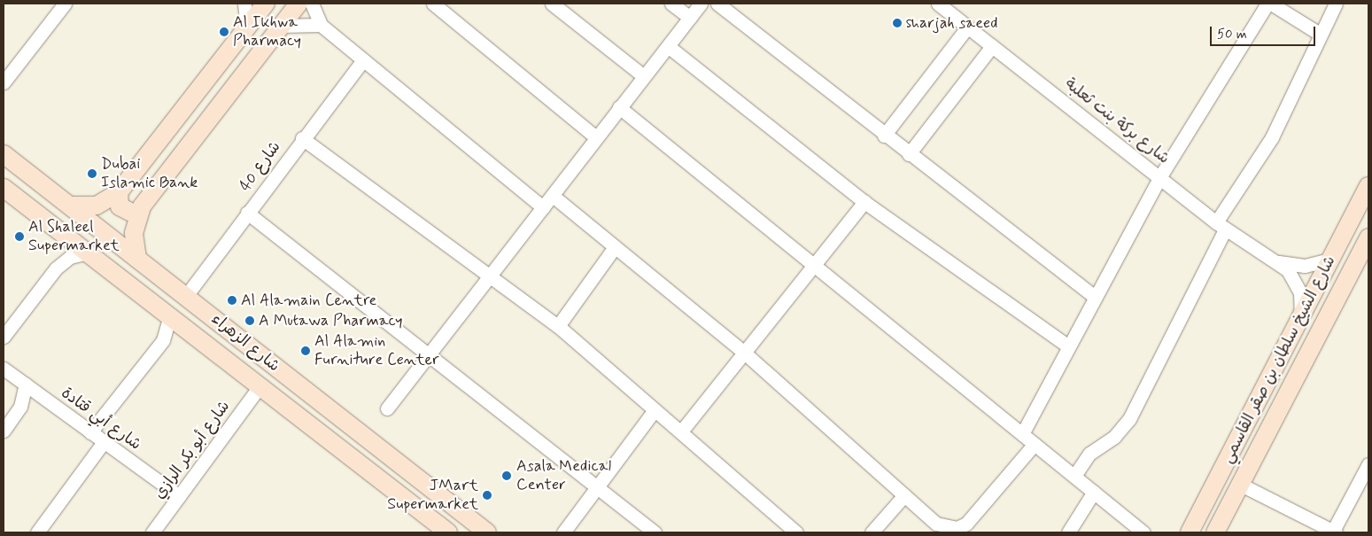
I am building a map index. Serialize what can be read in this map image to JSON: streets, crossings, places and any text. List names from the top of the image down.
{
  "streets": {
    "main road": ["شارع الزهراء", "شارع الشيخ سلطان بن صقر القاسمي"],
    "street": [
      "شارع بركة بنت ثعلبة",
      "شارع 40",
      "شارع أبي قتادة",
      "شارع أبو بكر الرازي"
    ]
  },
  "crossings": [
    ["شارع بركة بنت ثعلبة", "شارع الشيخ سلطان بن صقر القاسمي"],
    ["شارع 40", "شارع الزهراء"],
    ["شارع الزهراء", "شارع أبو بكر الرازي"],
    ["شارع أبي قتادة", "شارع أبو بكر الرازي"]
  ],
  "places": [
    "sharjah saeed",
    "Al Ikhwa Pharmacy",
    "Dubai Islamic Bank",
    "Al Shaleel Supermarket",
    "Al Alamain Centre",
    "A Mutawa Pharmacy",
    "Al Alamin Furniture Center",
    "Asala Medical Center",
    "JMart Supermarket"
  ],
  "scale_bar": "50 m"
}
